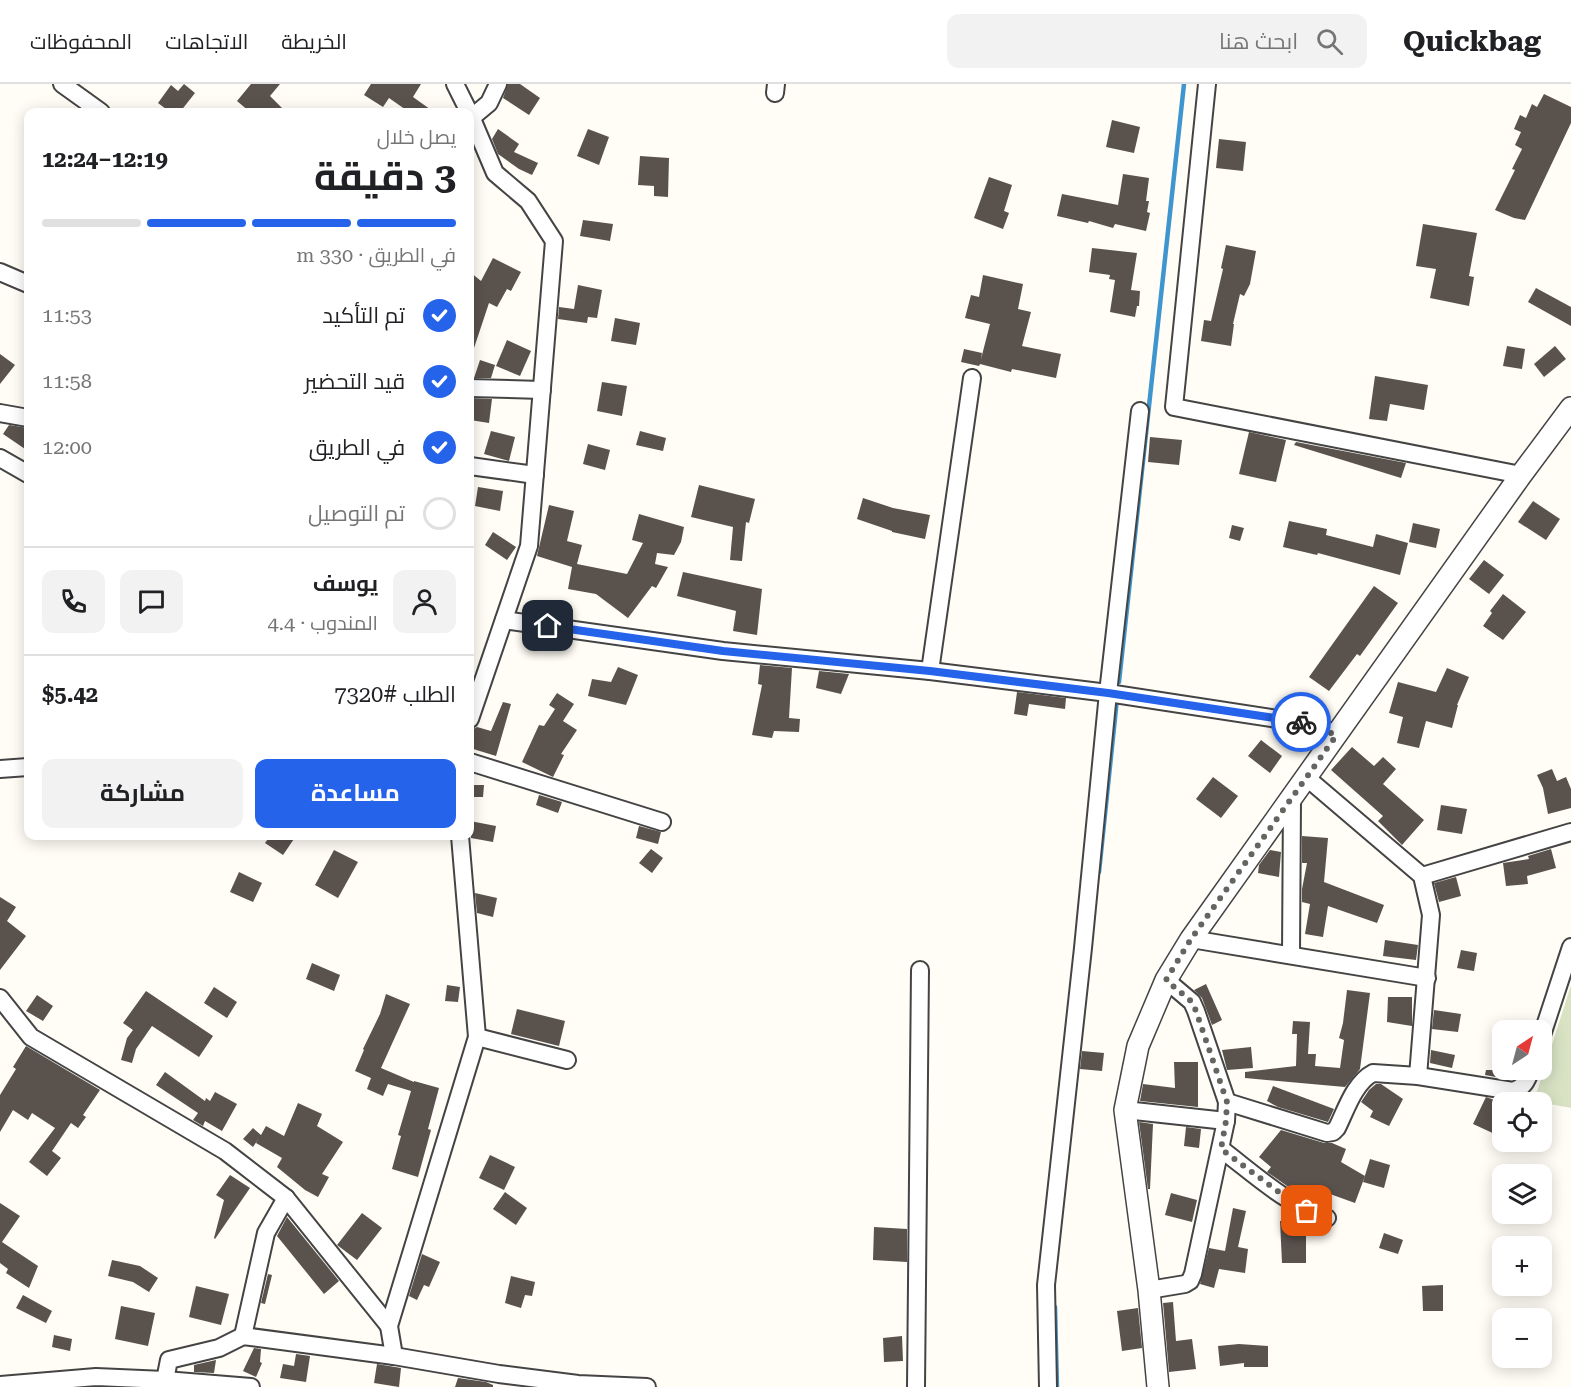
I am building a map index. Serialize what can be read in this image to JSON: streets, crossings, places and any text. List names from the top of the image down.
{
  "north": "top right",
  "page": {
    "header": "Quickbag",
    "search": "ابحث هنا",
    "nav": ["الخريطة", "الاتجاهات", "المحفوظات"],
    "heading": ["3 دقيقة", "يصل خلال", "12:19–12:24"],
    "panel": [
      "يوسف",
      "المندوب · 4.4",
      "الطلب #7320",
      "$5.42"
    ],
    "bar": "في الطريق · 330 m",
    "list": [
      ["تم التأكيد", "11:53"],
      ["قيد التحضير", "11:58"],
      ["في الطريق", "12:00"],
      "تم التوصيل"
    ],
    "buttons": ["مساعدة", "مشاركة"],
    "map_buttons": ["+", "−"]
  }
}
